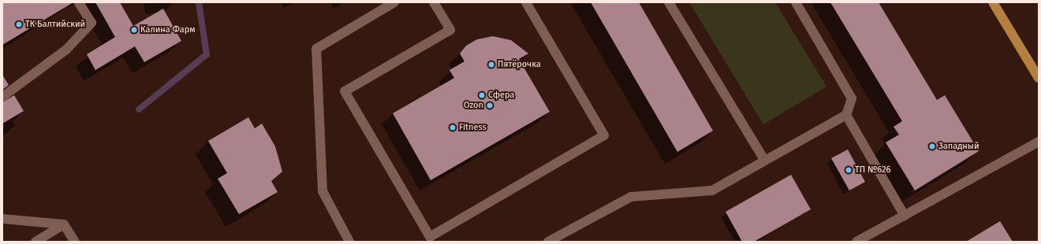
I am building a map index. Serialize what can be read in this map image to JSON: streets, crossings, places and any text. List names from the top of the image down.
{
  "places": [
    "ТК Балтийский",
    "Калина Фарм",
    "Пятёрочка",
    "Сфера",
    "Ozon",
    "Fitness",
    "Западный",
    "ТП №626"
  ]
}
